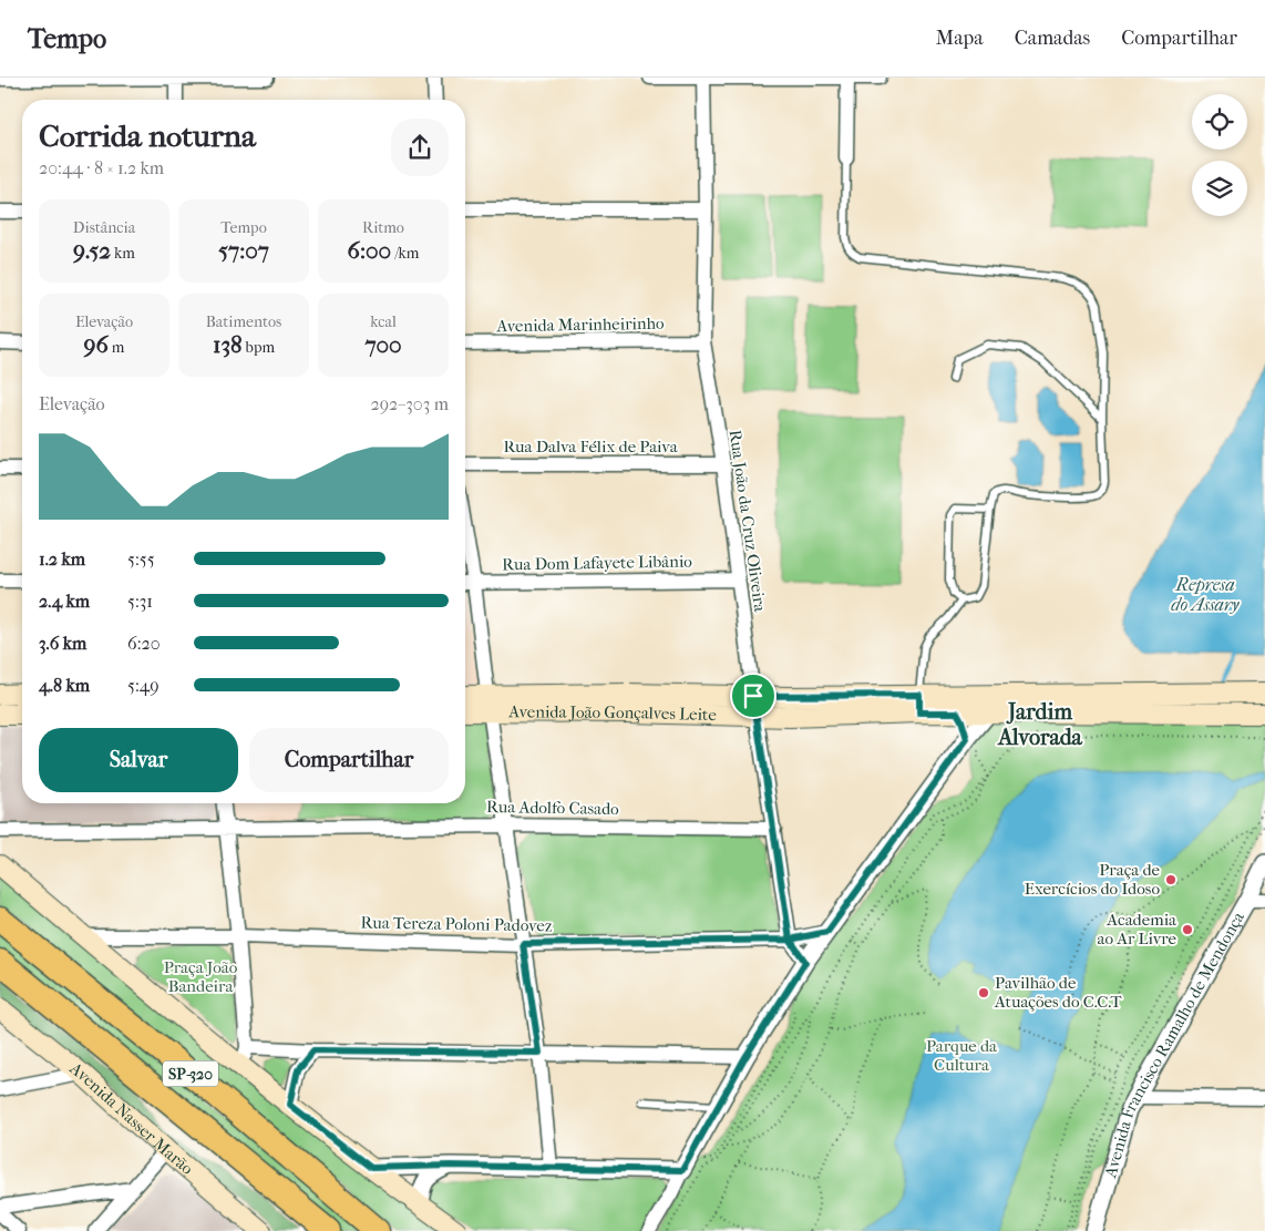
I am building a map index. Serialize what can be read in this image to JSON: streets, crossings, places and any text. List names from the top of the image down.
{
  "streets": {
    "highway": ["SP-320"],
    "main road": ["Avenida João Gonçalves Leite", "Avenida Nasser Marão"],
    "street": [
      "Avenida Marinheirinho",
      "Rua Dalva Félix de Paiva",
      "Rua João da Cruz Oliveira",
      "Rua Dom Lafayete Libânio",
      "Rua Adolfo Casado",
      "Rua Tereza Poloni Padovez",
      "Avenida Francisco Ramalho de Mendonça"
    ]
  },
  "crossings": [
    ["Avenida Marinheirinho", "Rua João da Cruz Oliveira"],
    ["Rua Dalva Félix de Paiva", "Rua João da Cruz Oliveira"],
    ["Rua João da Cruz Oliveira", "Rua Dom Lafayete Libânio"],
    ["Rua João da Cruz Oliveira", "Avenida João Gonçalves Leite"],
    ["Rua João da Cruz Oliveira", "Rua Adolfo Casado"],
    ["Rua João da Cruz Oliveira", "Rua Tereza Poloni Padovez"]
  ],
  "districts": ["Jardim Alvorada"],
  "water": ["Represa do Assary"],
  "parks": ["Praça João Bandeira", "Parque da Cultura"],
  "places": ["Praça de Exercícios do Idoso", "Academia ao Ar Livre", "Pavilhão de Atuações do C.C.T"],
  "page": {
    "header": "Tempo",
    "nav": ["Mapa", "Camadas", "Compartilhar"],
    "heading": ["Corrida noturna", "20:44 · 8 × 1.2 km"],
    "stats": [
      ["Distância", "9.52 km"],
      ["Tempo", "57:07"],
      ["Ritmo", "6:00 /km"],
      ["Elevação", "96 m"],
      ["Batimentos", "138 bpm"],
      ["kcal", "700"]
    ],
    "chart": ["Elevação", "292–303 m"],
    "list": [
      {
        "name": "1.2 km",
        "note": "5:55"
      },
      {
        "name": "2.4 km",
        "note": "5:31"
      },
      {
        "name": "3.6 km",
        "note": "6:20"
      },
      {
        "name": "4.8 km",
        "note": "5:49"
      }
    ],
    "buttons": ["Salvar", "Compartilhar"]
  }
}
